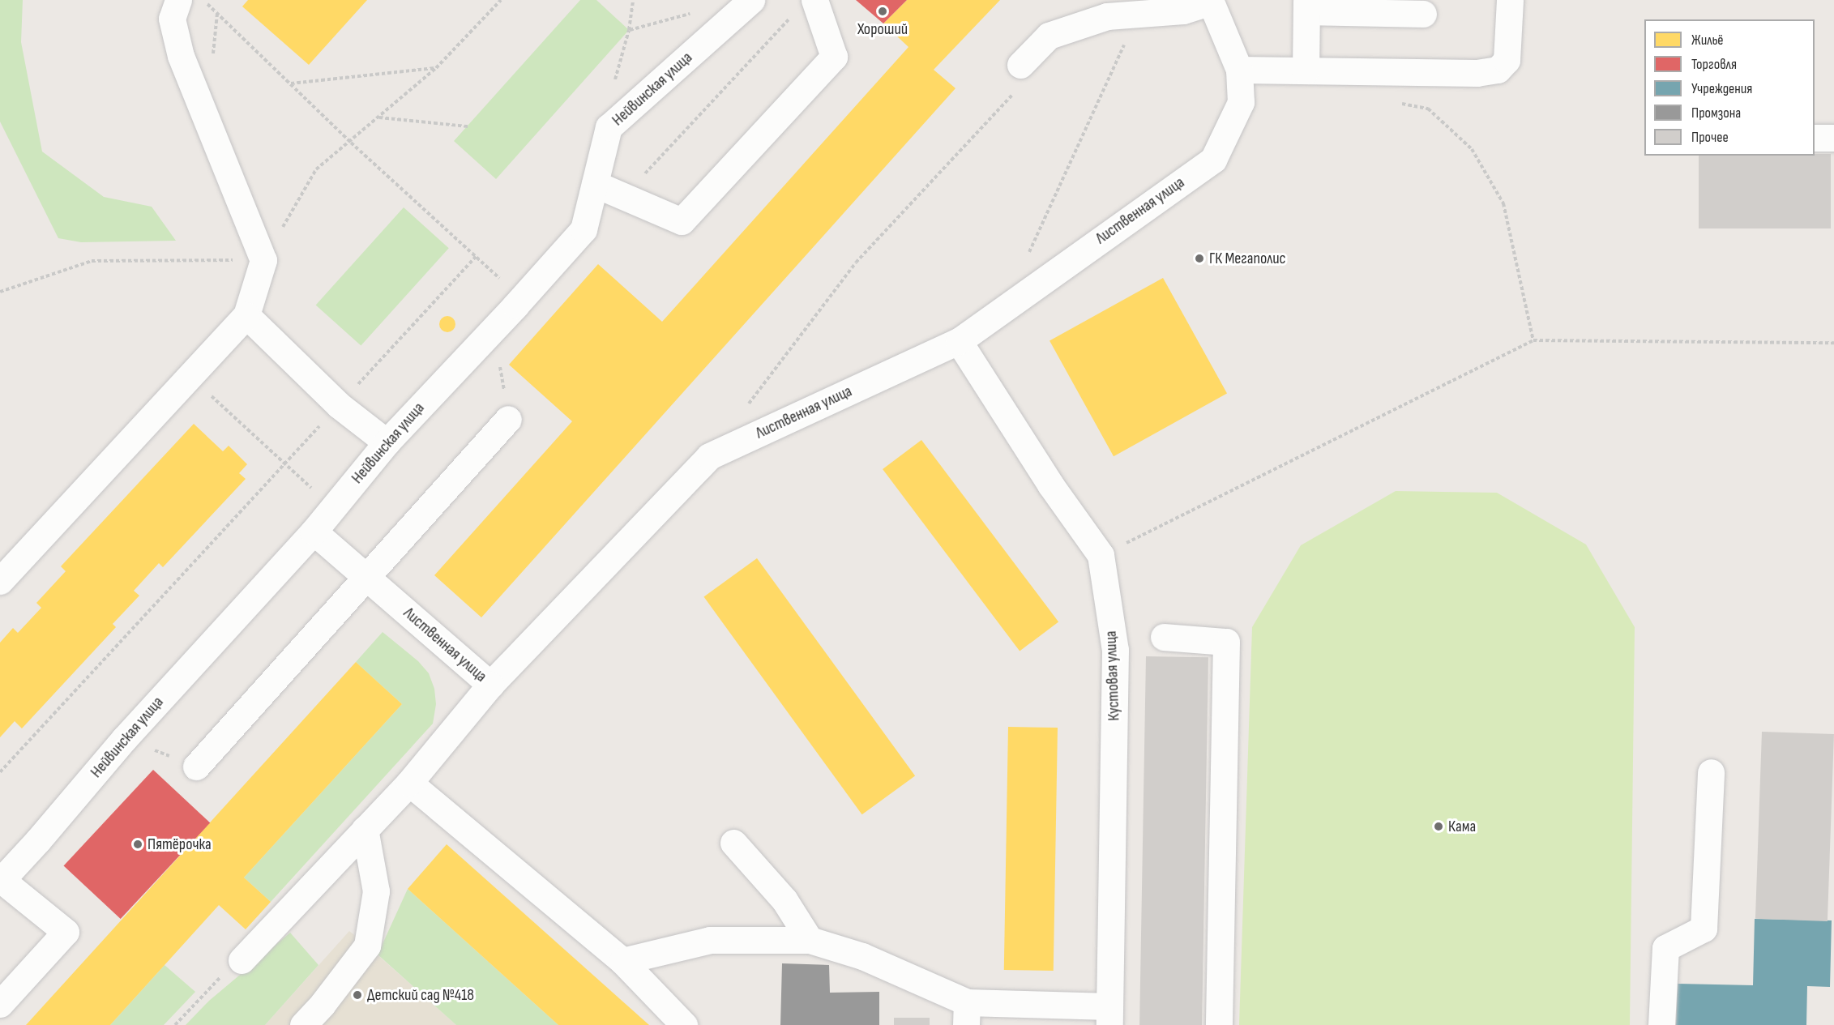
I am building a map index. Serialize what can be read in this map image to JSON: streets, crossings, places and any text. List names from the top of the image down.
{
  "streets": {
    "street": ["Нейвинская улица", "Лиственная улица", "Кустовая улица"]
  },
  "crossings": [
    ["Нейвинская улица", "Лиственная улица"],
    ["Лиственная улица", "Кустовая улица"]
  ],
  "places": [
    "Хороший",
    "ГК Мегаполис",
    "Кама",
    "Пятёрочка",
    "Детский сад №418"
  ],
  "legend": [
    "Жильё",
    "Торговля",
    "Учреждения",
    "Промзона",
    "Прочее"
  ]
}
